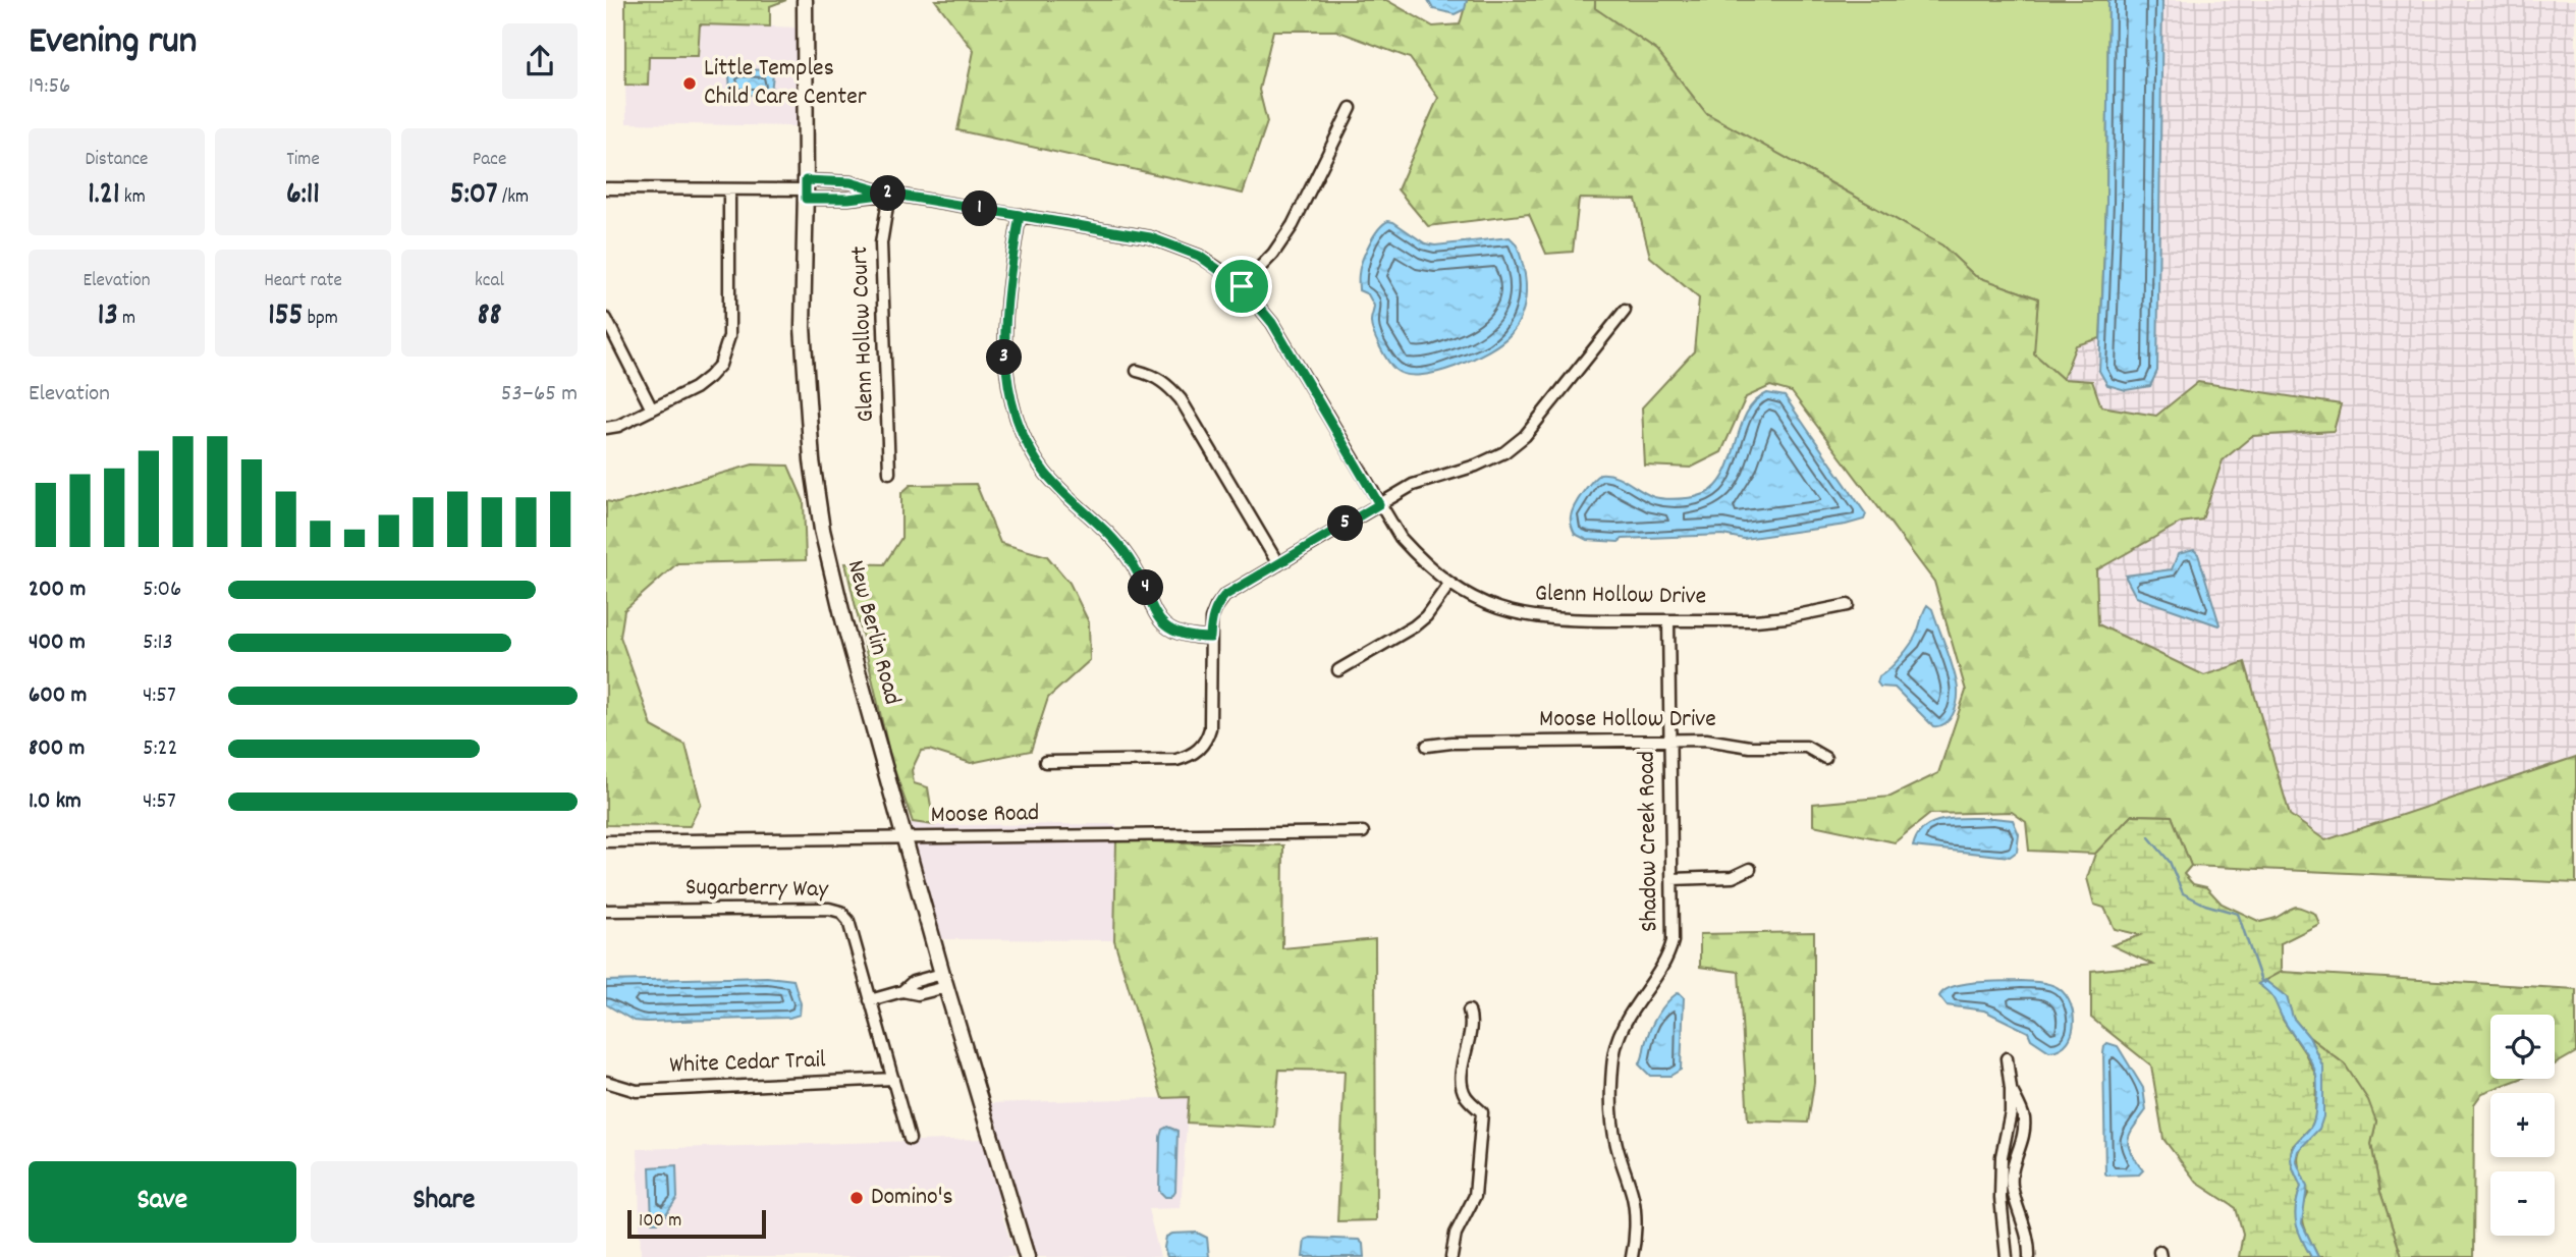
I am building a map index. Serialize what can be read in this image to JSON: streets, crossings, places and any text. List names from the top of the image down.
{
  "streets": {
    "main road": ["New Berlin Road"],
    "street": [
      "Glenn Hollow Court",
      "Glenn Hollow Drive",
      "Moose Hollow Drive",
      "Moose Road",
      "Shadow Creek Road",
      "Sugarberry Way",
      "White Cedar Trail"
    ]
  },
  "crossings": [
    ["Glenn Hollow Court", "Glenn Hollow Drive"],
    ["Glenn Hollow Drive", "New Berlin Road"],
    ["Glenn Hollow Drive", "Shadow Creek Road"],
    ["New Berlin Road", "Moose Road"],
    ["Moose Hollow Drive", "Shadow Creek Road"],
    ["Sugarberry Way", "White Cedar Trail"]
  ],
  "places": ["Little Temples Child Care Center", "Domino's"],
  "scale_bar": "100 m",
  "page": {
    "heading": ["Evening run", "19:56"],
    "stats": [
      ["Distance", "1.21 km"],
      ["Time", "6:11"],
      ["Pace", "5:07 /km"],
      ["Elevation", "13 m"],
      ["Heart rate", "155 bpm"],
      ["kcal", "88"]
    ],
    "pins": [
      "2",
      "1",
      "3",
      "5",
      "4"
    ],
    "chart": ["Elevation", "53–65 m"],
    "list": [
      {
        "name": "200 m",
        "note": "5:06"
      },
      {
        "name": "400 m",
        "note": "5:13"
      },
      {
        "name": "600 m",
        "note": "4:57"
      },
      {
        "name": "800 m",
        "note": "5:22"
      },
      {
        "name": "1.0 km",
        "note": "4:57"
      }
    ],
    "map_buttons": ["+", "−"],
    "buttons": ["Save", "Share"],
    "scale": "100 m"
  }
}
